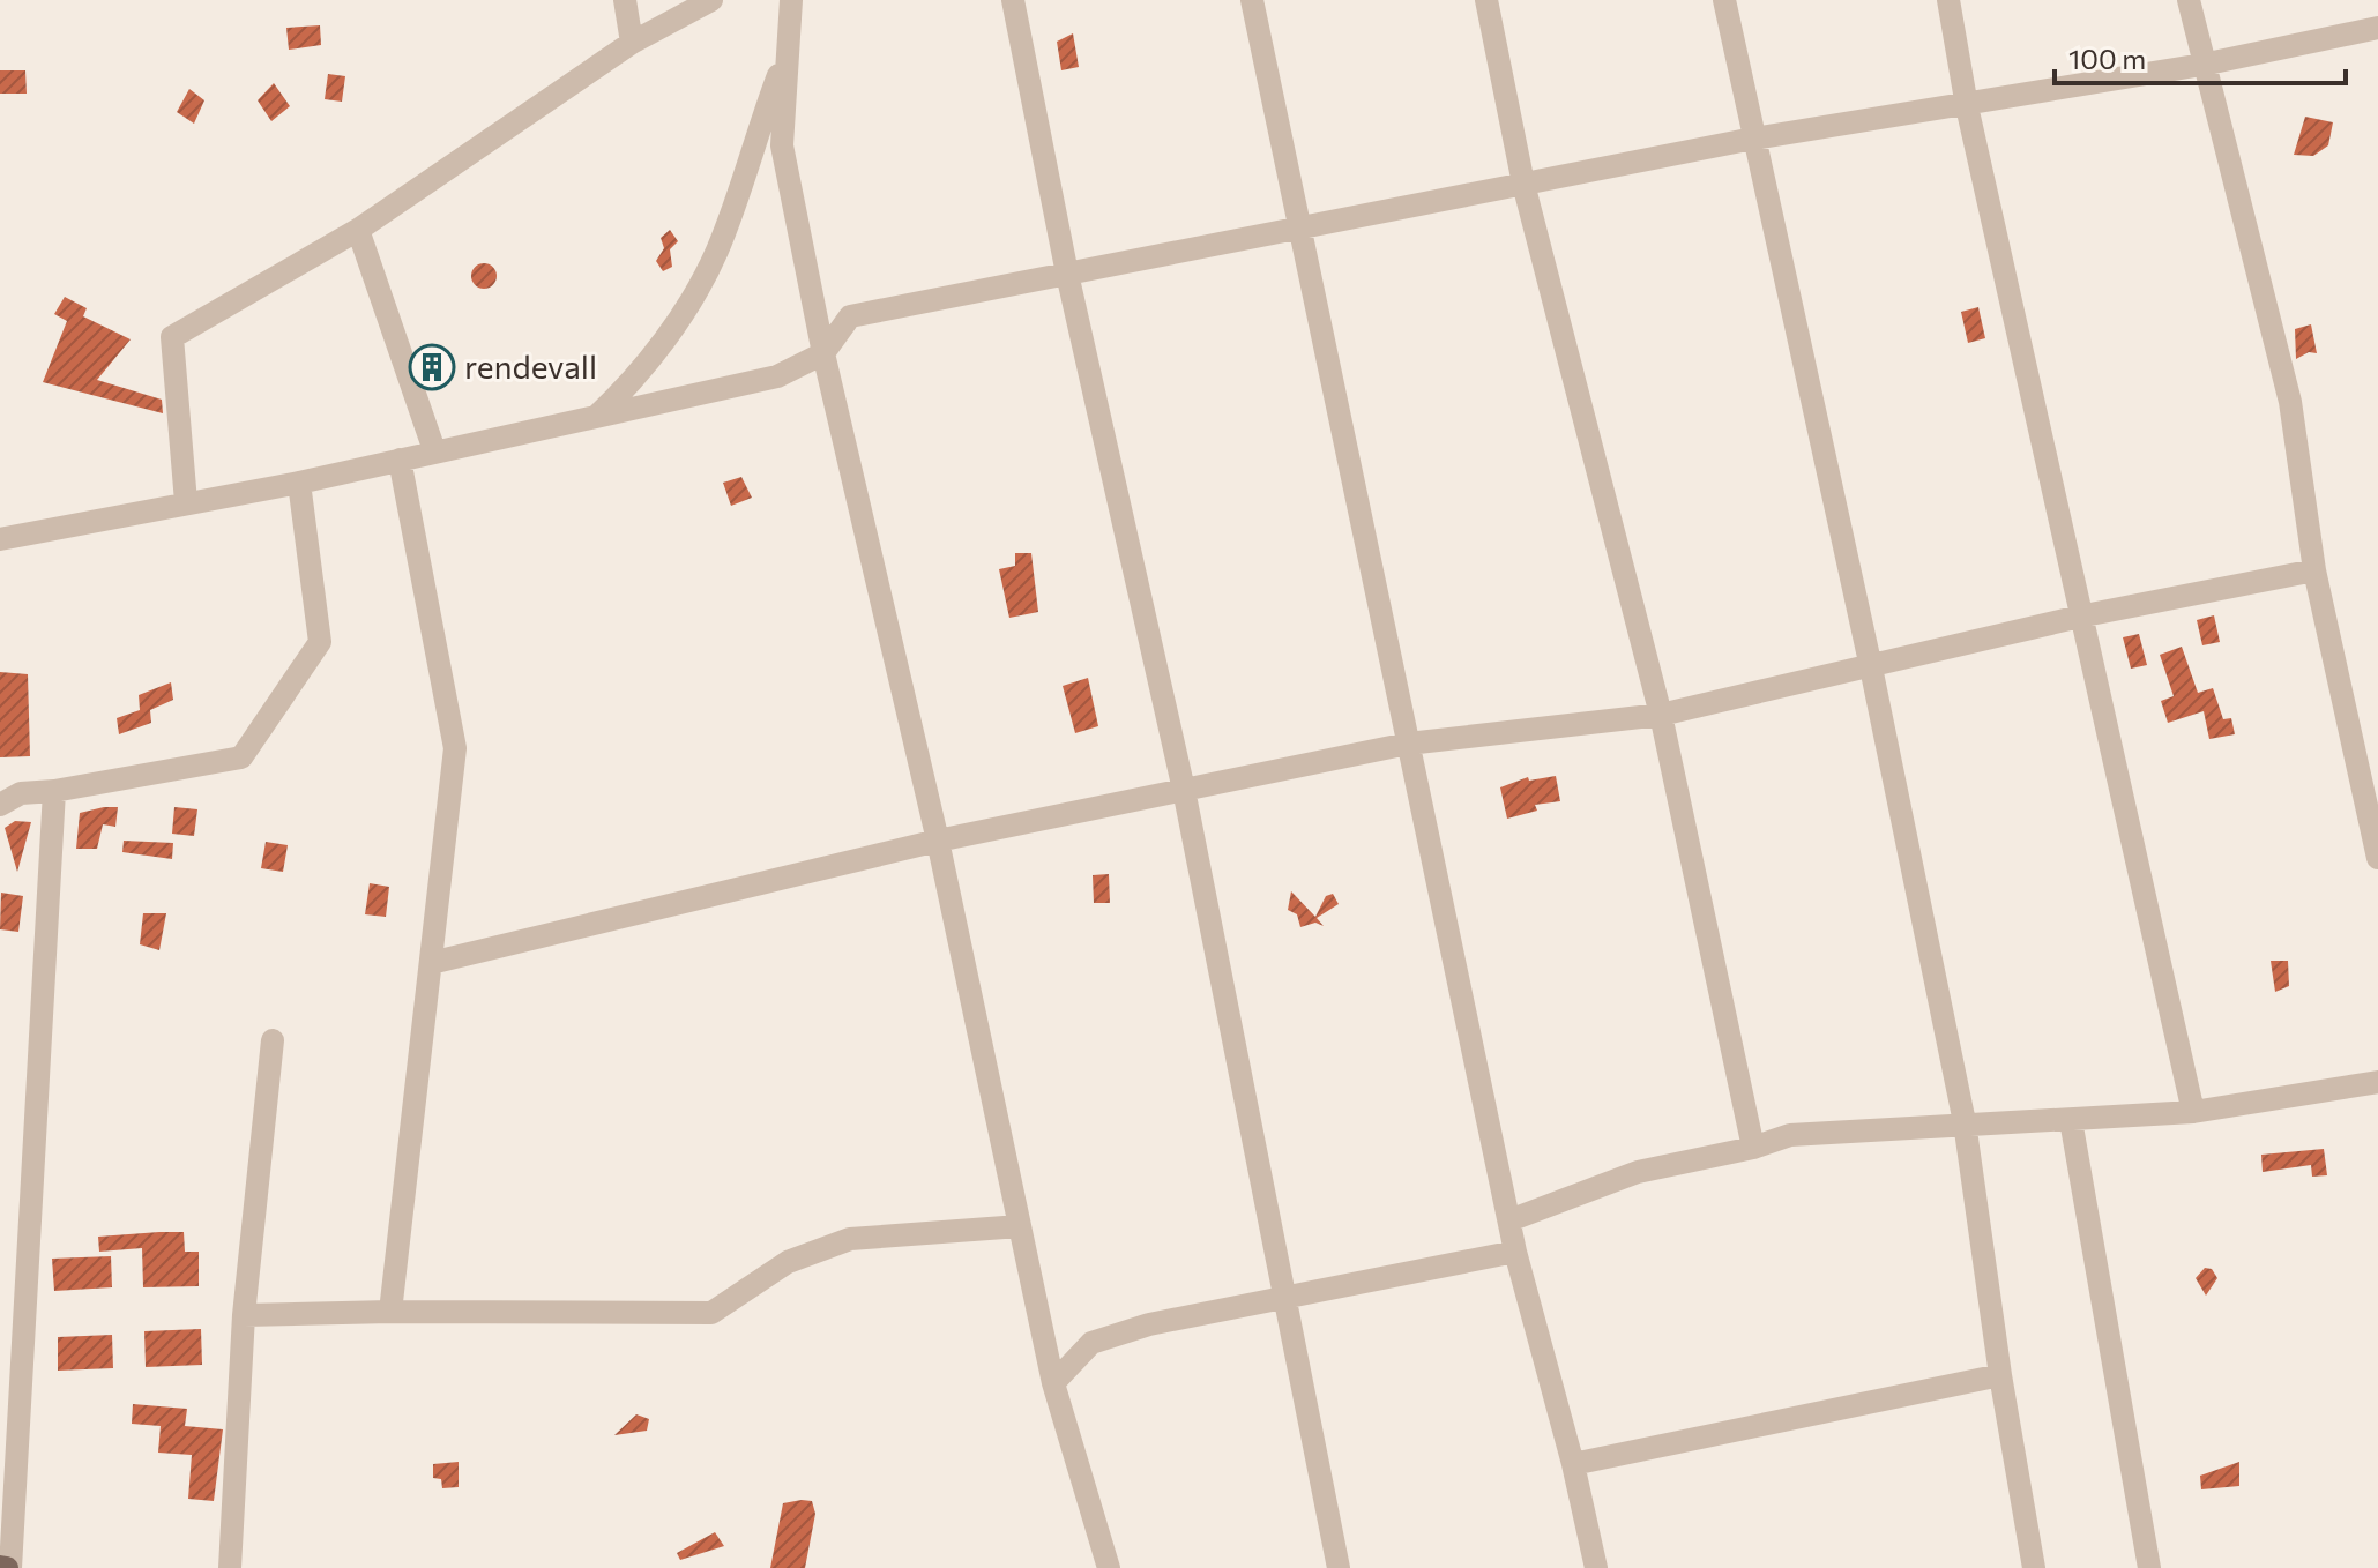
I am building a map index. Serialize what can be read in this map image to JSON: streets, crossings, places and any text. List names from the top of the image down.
{
  "places": {
    "building": ["rendevall"]
  },
  "scale_bar": "100 m"
}
